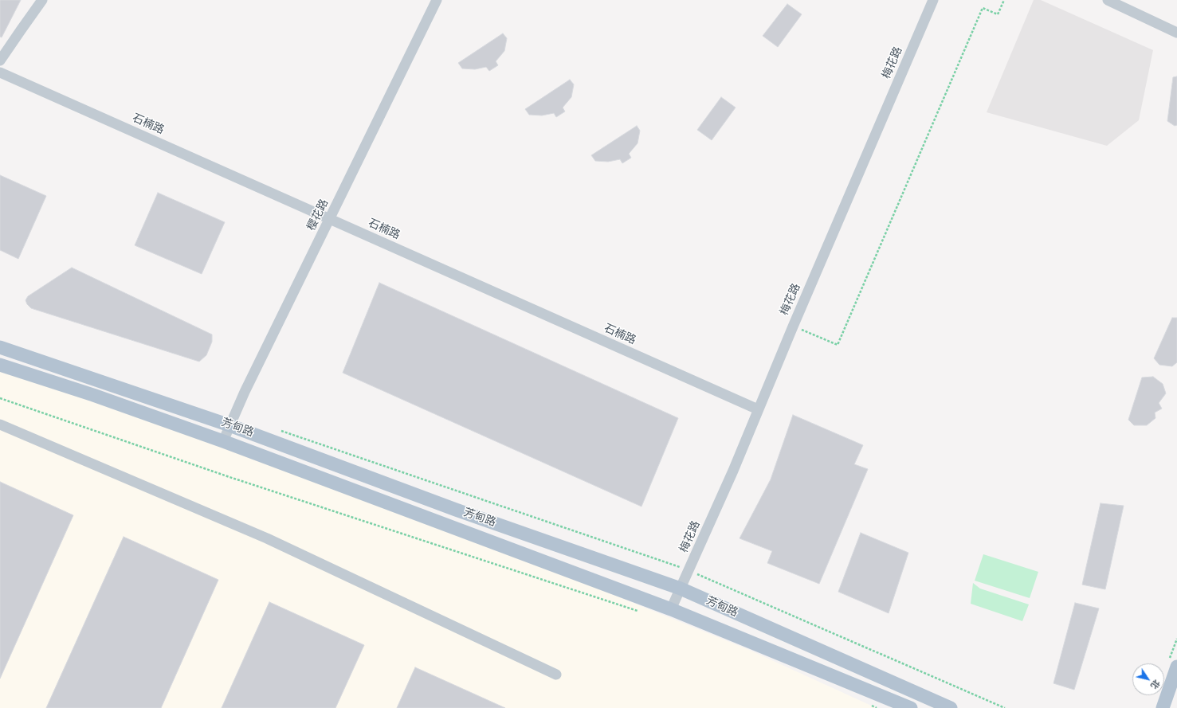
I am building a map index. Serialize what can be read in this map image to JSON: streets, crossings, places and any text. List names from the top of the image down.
{
  "streets": {
    "main road": ["芳甸路"],
    "street": ["梅花路", "石楠路", "樱花路"]
  },
  "crossings": [
    ["梅花路", "石楠路"],
    ["梅花路", "芳甸路"],
    ["石楠路", "樱花路"],
    ["樱花路", "芳甸路"]
  ],
  "north": "bottom right"
}
